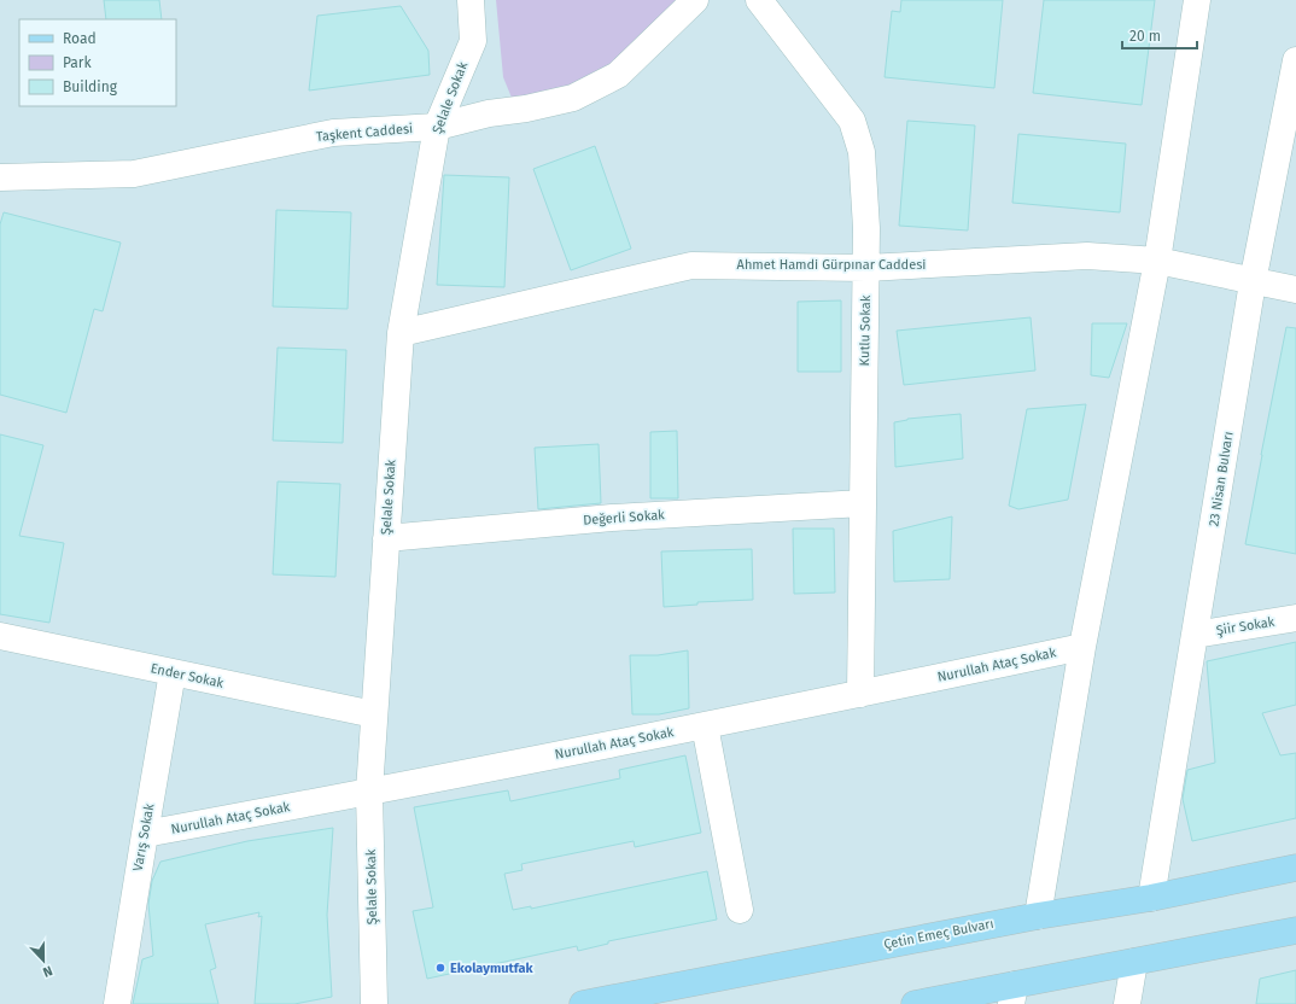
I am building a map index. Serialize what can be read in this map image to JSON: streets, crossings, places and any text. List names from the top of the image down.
{
  "streets": {
    "main road": ["Çetin Emeç Bulvarı"],
    "street": [
      "Şelale Sokak",
      "Taşkent Caddesi",
      "Ahmet Hamdi Gürpınar Caddesi",
      "Kutlu Sokak",
      "23 Nisan Bulvarı",
      "Değerli Sokak",
      "Şiir Sokak",
      "Nurullah Ataç Sokak",
      "Ender Sokak",
      "Varış Sokak"
    ]
  },
  "crossings": [
    ["Şelale Sokak", "Taşkent Caddesi"],
    ["Şelale Sokak", "Ahmet Hamdi Gürpınar Caddesi"],
    ["Şelale Sokak", "Değerli Sokak"],
    ["Şelale Sokak", "Nurullah Ataç Sokak"],
    ["Şelale Sokak", "Ender Sokak"],
    ["Ahmet Hamdi Gürpınar Caddesi", "Kutlu Sokak"],
    ["Ahmet Hamdi Gürpınar Caddesi", "23 Nisan Bulvarı"],
    ["Kutlu Sokak", "Değerli Sokak"],
    ["Kutlu Sokak", "Nurullah Ataç Sokak"],
    ["23 Nisan Bulvarı", "Şiir Sokak"],
    ["23 Nisan Bulvarı", "Çetin Emeç Bulvarı"],
    ["Nurullah Ataç Sokak", "Varış Sokak"],
    ["Ender Sokak", "Varış Sokak"]
  ],
  "places": ["Ekolaymutfak"],
  "legend": ["Road", "Park", "Building"],
  "scale_bar": "20 m",
  "north": "bottom"
}
